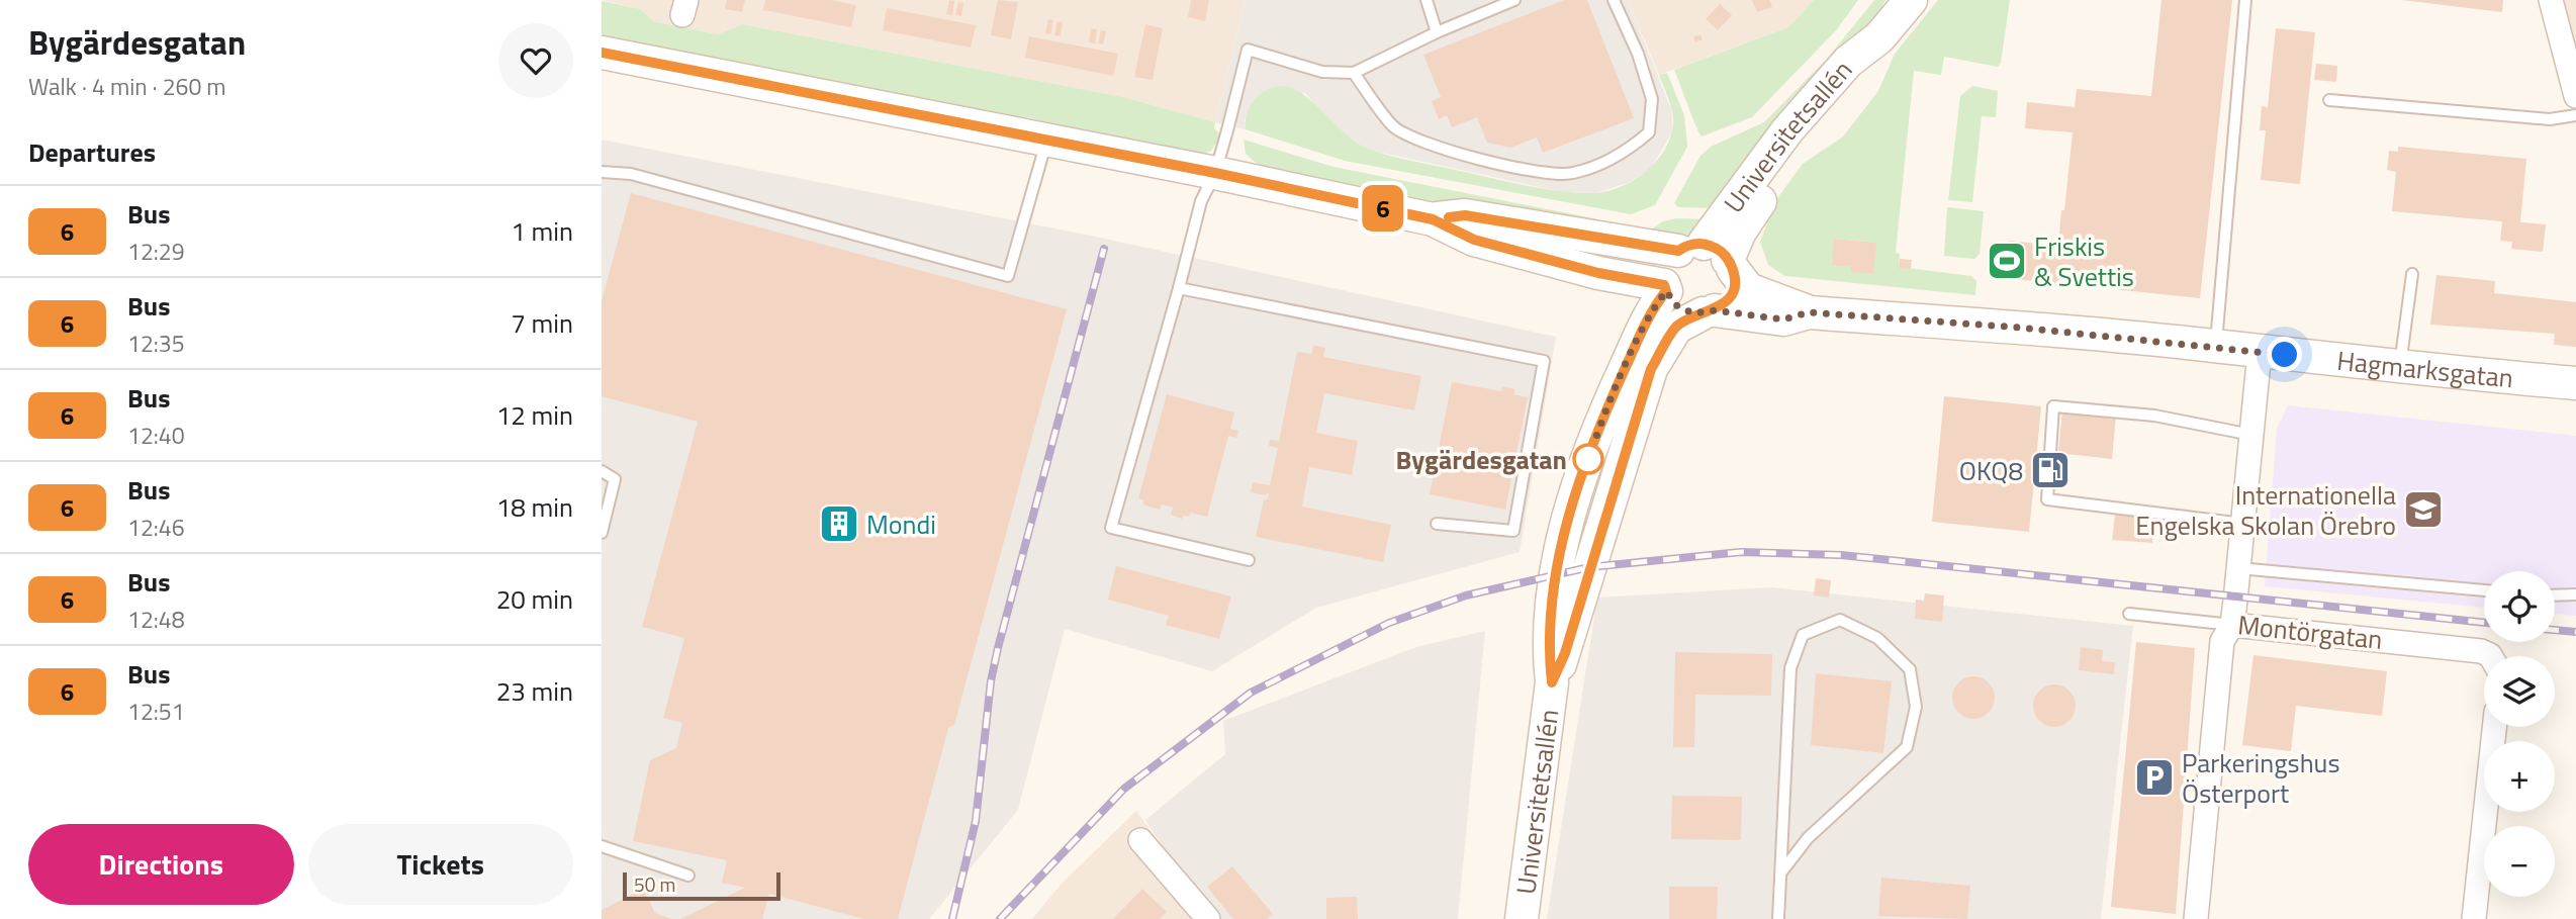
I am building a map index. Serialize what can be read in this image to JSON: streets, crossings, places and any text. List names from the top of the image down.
{
  "streets": {
    "street": ["Universitetsallén", "Hagmarksgatan", "Montörgatan"]
  },
  "crossings": [
    ["Universitetsallén", "Hagmarksgatan"]
  ],
  "places": {
    "sports": ["Friskis & Svettis"],
    "other": ["Bygärdesgatan"],
    "fuel station": ["OKQ8"],
    "school or university": ["Internationella Engelska Skolan Örebro"],
    "building": ["Mondi"],
    "parking": ["Parkeringshus Österport"]
  },
  "lines": ["bus line 6"],
  "scale_bar": "50 m",
  "page": {
    "heading": [
      ["Bygärdesgatan", "Walk · 4 min · 260 m"],
      "Departures"
    ],
    "on_map": "6",
    "list": [
      {
        "mark": "6",
        "name": "Bus",
        "note": "12:29",
        "value": "1 min"
      },
      {
        "mark": "6",
        "name": "Bus",
        "note": "12:35",
        "value": "7 min"
      },
      {
        "mark": "6",
        "name": "Bus",
        "note": "12:40",
        "value": "12 min"
      },
      {
        "mark": "6",
        "name": "Bus",
        "note": "12:46",
        "value": "18 min"
      },
      {
        "mark": "6",
        "name": "Bus",
        "note": "12:48",
        "value": "20 min"
      },
      {
        "mark": "6",
        "name": "Bus",
        "note": "12:51",
        "value": "23 min"
      }
    ],
    "map_buttons": ["+", "−"],
    "buttons": ["Directions", "Tickets"],
    "scale": "50 m"
  }
}
